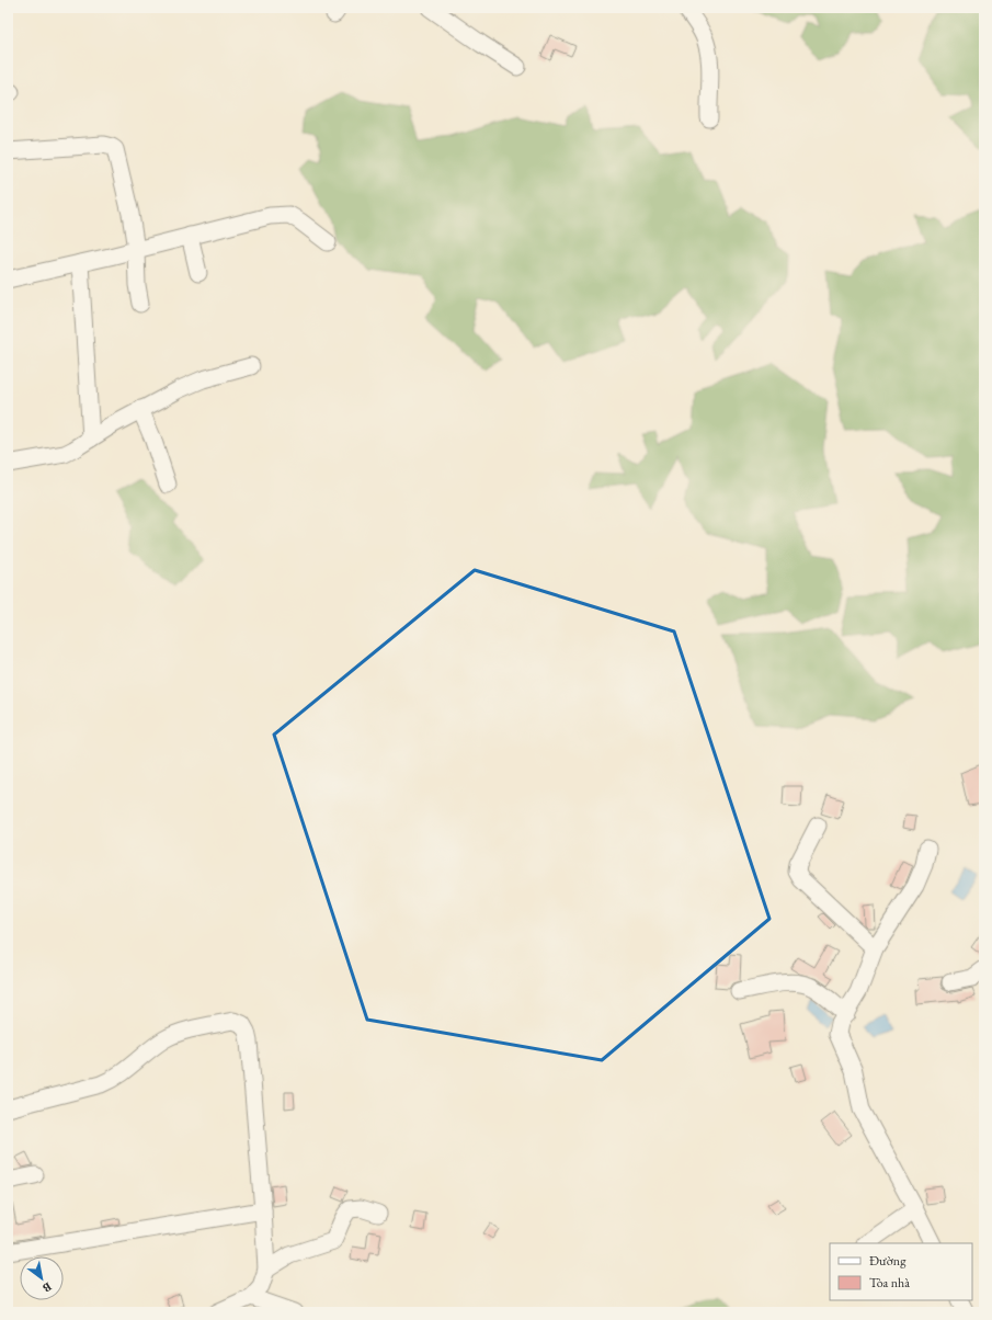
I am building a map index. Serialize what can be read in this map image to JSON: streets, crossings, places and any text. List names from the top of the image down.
{
  "legend": ["Đường", "Tòa nhà"],
  "north": "bottom right"
}
